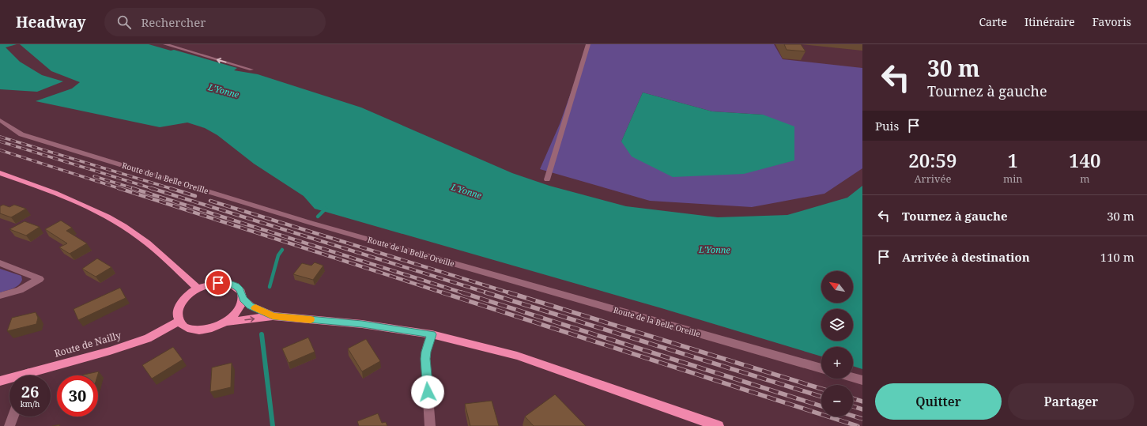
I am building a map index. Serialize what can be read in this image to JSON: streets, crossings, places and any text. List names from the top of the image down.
{
  "streets": {
    "main road": ["Route de Nailly"],
    "street": ["Route de la Belle Oreille"]
  },
  "water": ["L'Yonne"],
  "north": "top left",
  "page": {
    "header": "Headway",
    "search": "Rechercher",
    "nav": ["Carte", "Itinéraire", "Favoris"],
    "turn": ["30 m", "Tournez à gauche"],
    "then": "Puis",
    "eta": [
      "20:59",
      "Arrivée",
      "1",
      "min",
      "140",
      "m"
    ],
    "list": [
      {
        "name": "Tournez à gauche",
        "value": "30 m"
      },
      {
        "name": "Arrivée à destination",
        "value": "110 m"
      }
    ],
    "map_buttons": ["+", "−"],
    "speed": "26 km/h",
    "limit": "30",
    "buttons": ["Quitter", "Partager"]
  }
}
